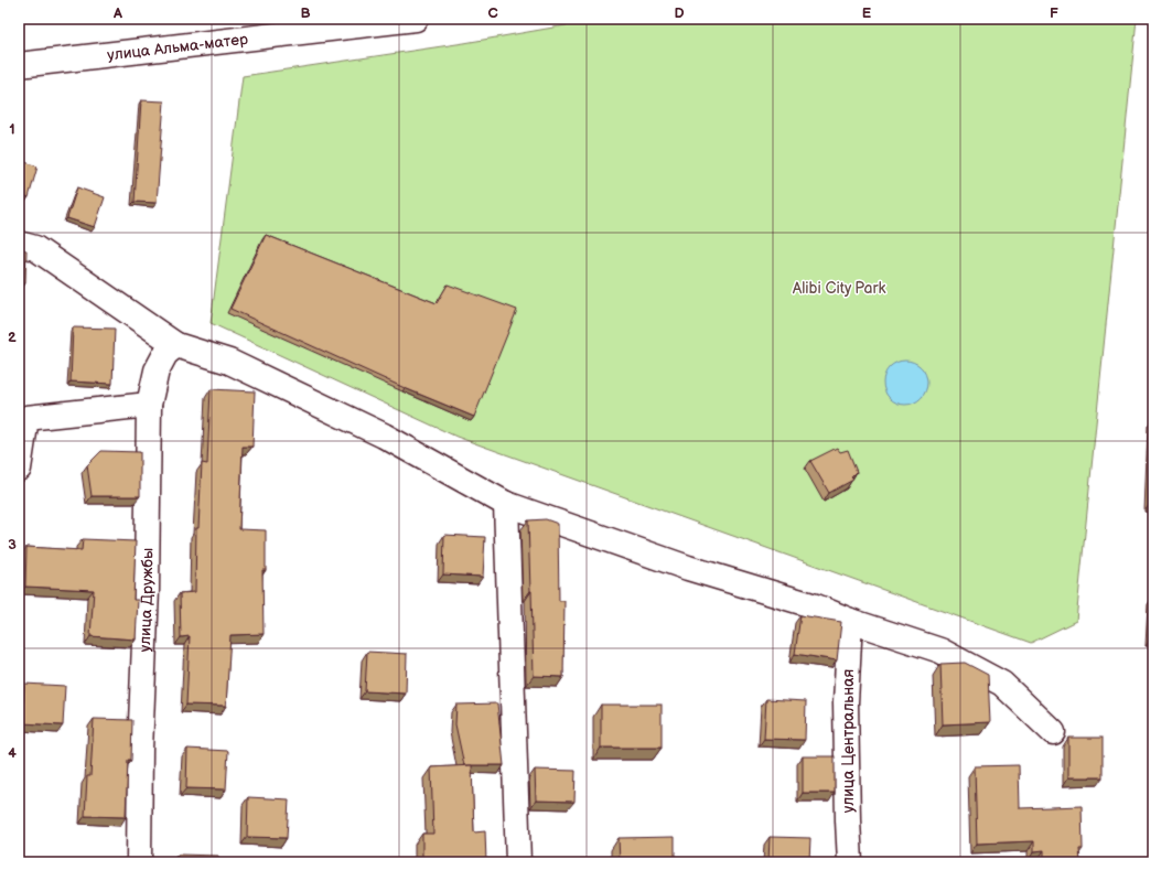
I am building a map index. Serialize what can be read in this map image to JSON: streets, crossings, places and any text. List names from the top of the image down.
{
  "streets": {
    "street": ["улица Альма-матер", "улица Дружбы", "улица Центральная"]
  },
  "parks": ["Alibi City Park"],
  "grid": {
    "columns": [
      "A",
      "B",
      "C",
      "D",
      "E",
      "F"
    ],
    "rows": [
      "1",
      "2",
      "3",
      "4"
    ]
  }
}
